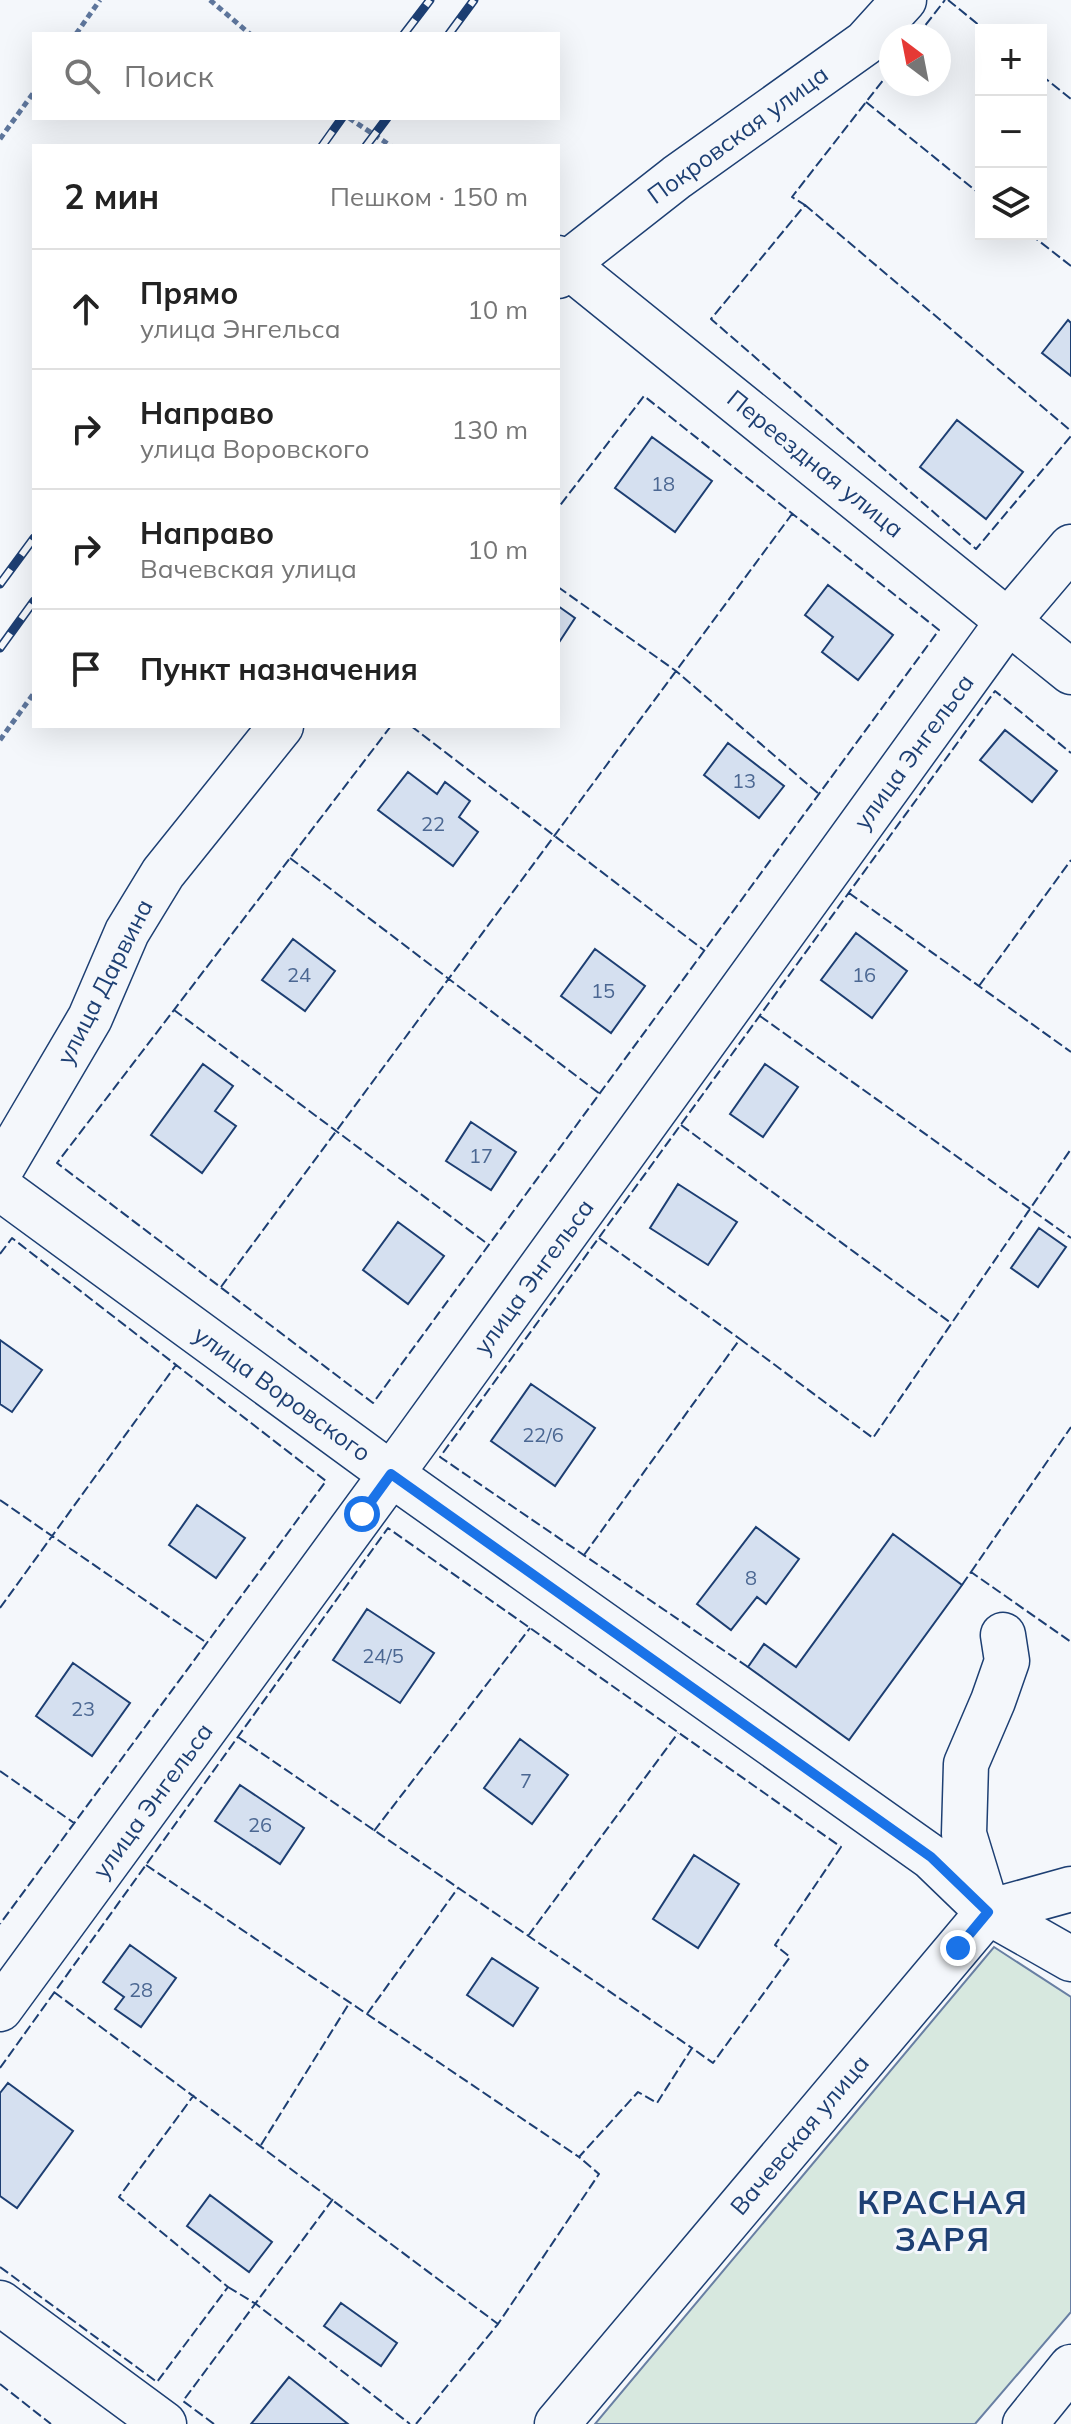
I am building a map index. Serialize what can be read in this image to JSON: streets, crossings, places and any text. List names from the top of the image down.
{
  "streets": {
    "street": [
      "Покровская улица",
      "Переездная улица",
      "улица Энгельса",
      "улица Дарвина",
      "улица Воровского",
      "Вачевская улица"
    ]
  },
  "crossings": [
    ["Покровская улица", "Переездная улица"],
    ["Переездная улица", "улица Энгельса"],
    ["улица Энгельса", "улица Воровского"],
    ["улица Воровского", "Вачевская улица"]
  ],
  "districts": ["КРАСНАЯ ЗАРЯ"],
  "house_numbers": [
    "18",
    "13",
    "22",
    "24",
    "16",
    "15",
    "17",
    "22/6",
    "8",
    "24/5",
    "23",
    "7",
    "26",
    "28"
  ],
  "north": "top left",
  "page": {
    "map_buttons": ["+", "−"],
    "search": "Поиск",
    "heading": ["2 мин", "Пешком · 150 m"],
    "list": [
      ["Прямо", "улица Энгельса", "10 m"],
      ["Направо", "улица Воровского", "130 m"],
      ["Направо", "Вачевская улица", "10 m"],
      "Пункт назначения"
    ]
  }
}
